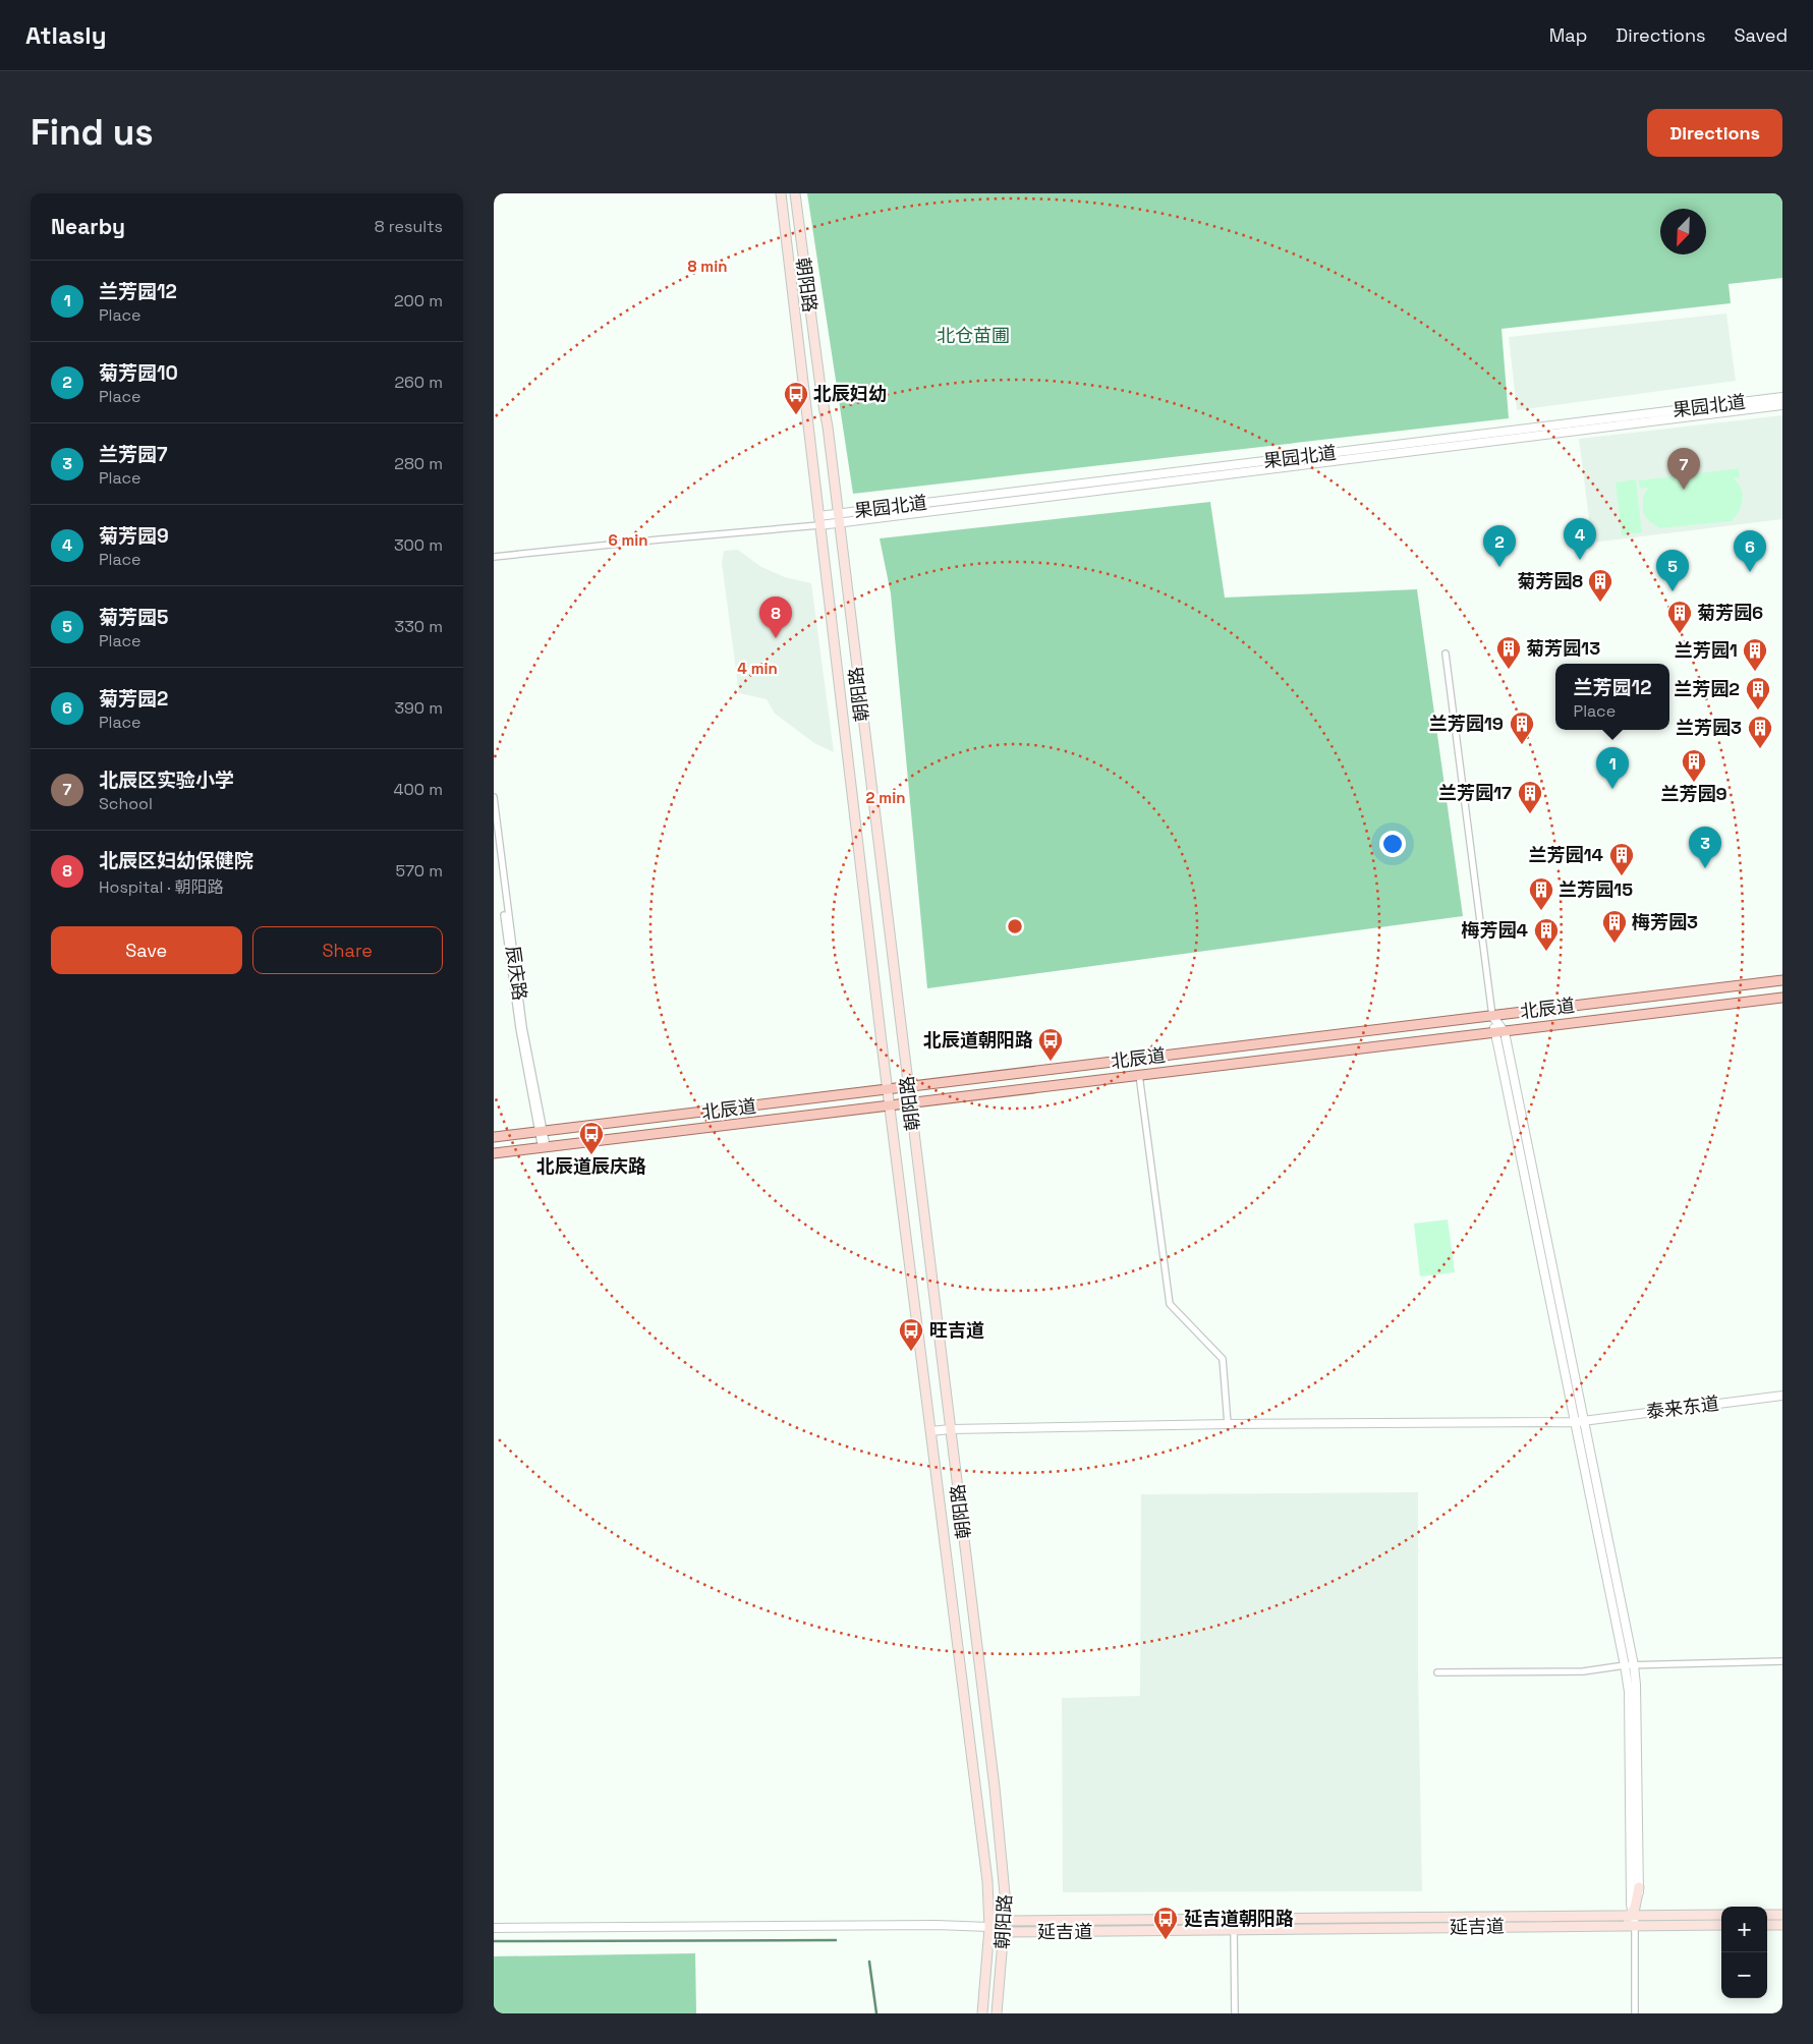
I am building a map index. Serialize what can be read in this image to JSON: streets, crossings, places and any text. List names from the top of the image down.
{
  "streets": {
    "main road": ["朝阳路", "北辰道", "延吉道"],
    "street": ["果园北道", "辰庆路", "泰来东道"]
  },
  "crossings": [
    ["朝阳路", "果园北道"],
    ["朝阳路", "北辰道"],
    ["朝阳路", "泰来东道"],
    ["朝阳路", "延吉道"],
    ["辰庆路", "北辰道"]
  ],
  "parks": ["北仓苗圃"],
  "places": {
    "bus stop": [
      "北辰妇幼",
      "北辰道朝阳路",
      "北辰道辰庆路",
      "旺吉道",
      "延吉道朝阳路"
    ],
    "building": [
      "菊芳园8",
      "菊芳园6",
      "菊芳园13",
      "兰芳园1",
      "兰芳园2",
      "兰芳园19",
      "兰芳园3",
      "兰芳园9",
      "兰芳园17",
      "兰芳园14",
      "兰芳园15",
      "梅芳园3",
      "梅芳园4"
    ]
  },
  "north": "bottom left",
  "page": {
    "header": "Atlasly",
    "nav": ["Map", "Directions", "Saved"],
    "buttons": [
      "Directions",
      ["Save", "Share"]
    ],
    "title": "Find us",
    "heading": ["Nearby", "8 results"],
    "list": [
      {
        "mark": "1",
        "name": "兰芳园12",
        "note": "Place",
        "value": "200 m"
      },
      {
        "mark": "2",
        "name": "菊芳园10",
        "note": "Place",
        "value": "260 m"
      },
      {
        "mark": "3",
        "name": "兰芳园7",
        "note": "Place",
        "value": "280 m"
      },
      {
        "mark": "4",
        "name": "菊芳园9",
        "note": "Place",
        "value": "300 m"
      },
      {
        "mark": "5",
        "name": "菊芳园5",
        "note": "Place",
        "value": "330 m"
      },
      {
        "mark": "6",
        "name": "菊芳园2",
        "note": "Place",
        "value": "390 m"
      },
      {
        "mark": "7",
        "name": "北辰区实验小学",
        "note": "School",
        "value": "400 m"
      },
      {
        "mark": "8",
        "name": "北辰区妇幼保健院",
        "note": "Hospital · 朝阳路",
        "value": "570 m"
      }
    ],
    "pins": [
      "7",
      "4",
      "2",
      "6",
      "5",
      "8",
      "1",
      "3"
    ],
    "popup": ["兰芳园12", "Place"],
    "map_buttons": ["+", "−"]
  },
  "rings": [
    "8 min",
    "6 min",
    "4 min",
    "2 min"
  ]
}
